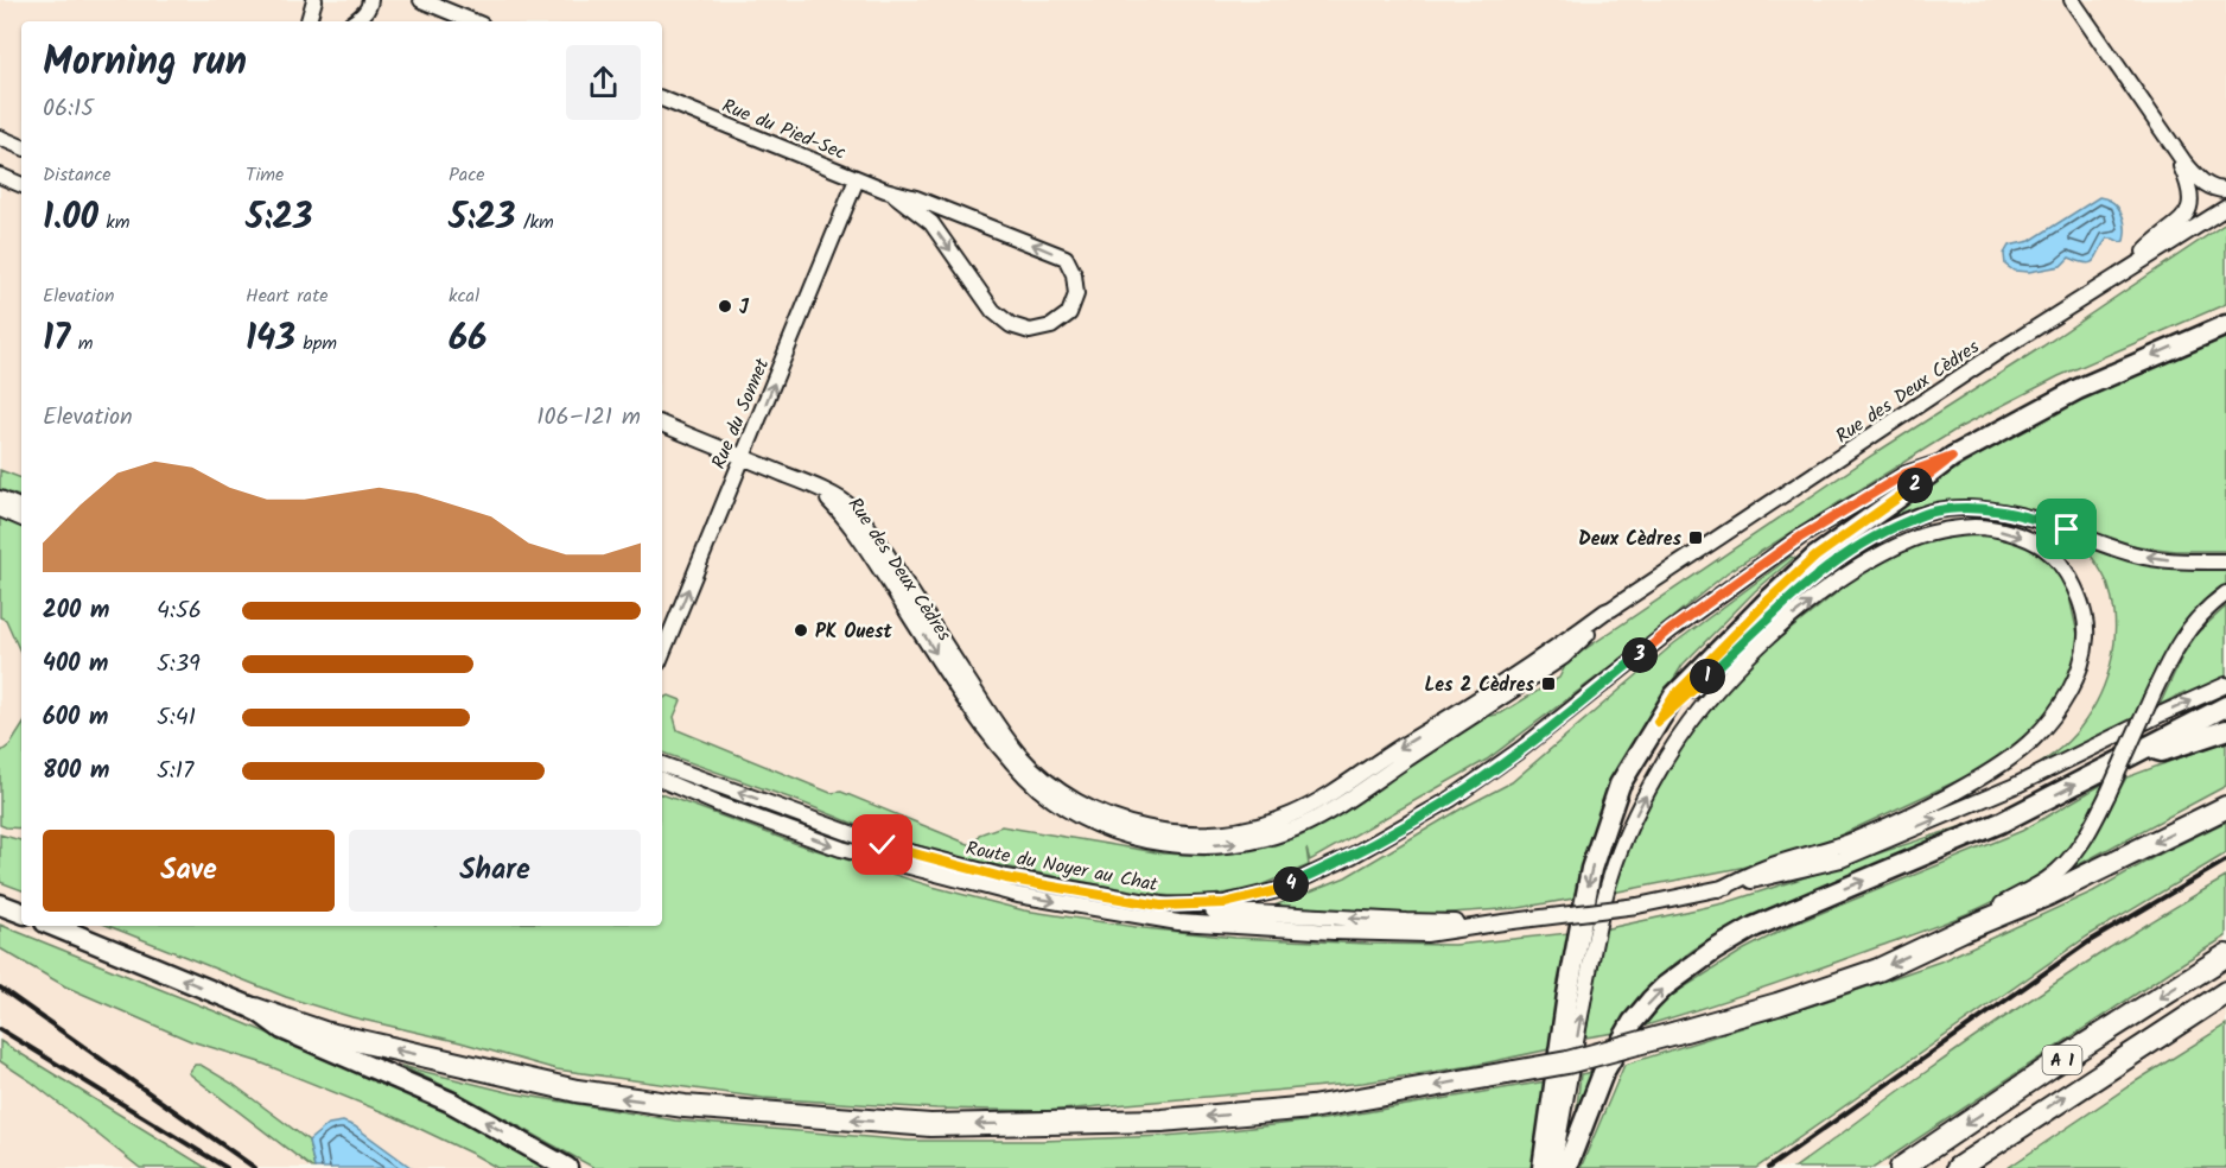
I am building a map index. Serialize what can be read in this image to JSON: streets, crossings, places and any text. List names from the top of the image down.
{
  "streets": {
    "highway": ["A 1"],
    "street": [
      "Rue du Pied-Sec",
      "Rue des Deux Cèdres",
      "Rue du Sonnet",
      "Route du Noyer au Chat"
    ]
  },
  "crossings": [
    ["Rue du Pied-Sec", "Rue du Sonnet"],
    ["Rue des Deux Cèdres", "Rue du Sonnet"]
  ],
  "one_way": ["Rue du Sonnet"],
  "places": {
    "other": ["J", "PK Ouest"],
    "transit": ["Deux Cèdres", "Les 2 Cèdres"]
  },
  "page": {
    "heading": ["Morning run", "06:15"],
    "stats": [
      ["Distance", "1.00 km"],
      ["Time", "5:23"],
      ["Pace", "5:23 /km"],
      ["Elevation", "17 m"],
      ["Heart rate", "143 bpm"],
      ["kcal", "66"]
    ],
    "chart": ["Elevation", "106–121 m"],
    "pins": [
      "2",
      "3",
      "1",
      "4"
    ],
    "list": [
      {
        "name": "200 m",
        "note": "4:56"
      },
      {
        "name": "400 m",
        "note": "5:39"
      },
      {
        "name": "600 m",
        "note": "5:41"
      },
      {
        "name": "800 m",
        "note": "5:17"
      }
    ],
    "buttons": ["Save", "Share"]
  }
}
